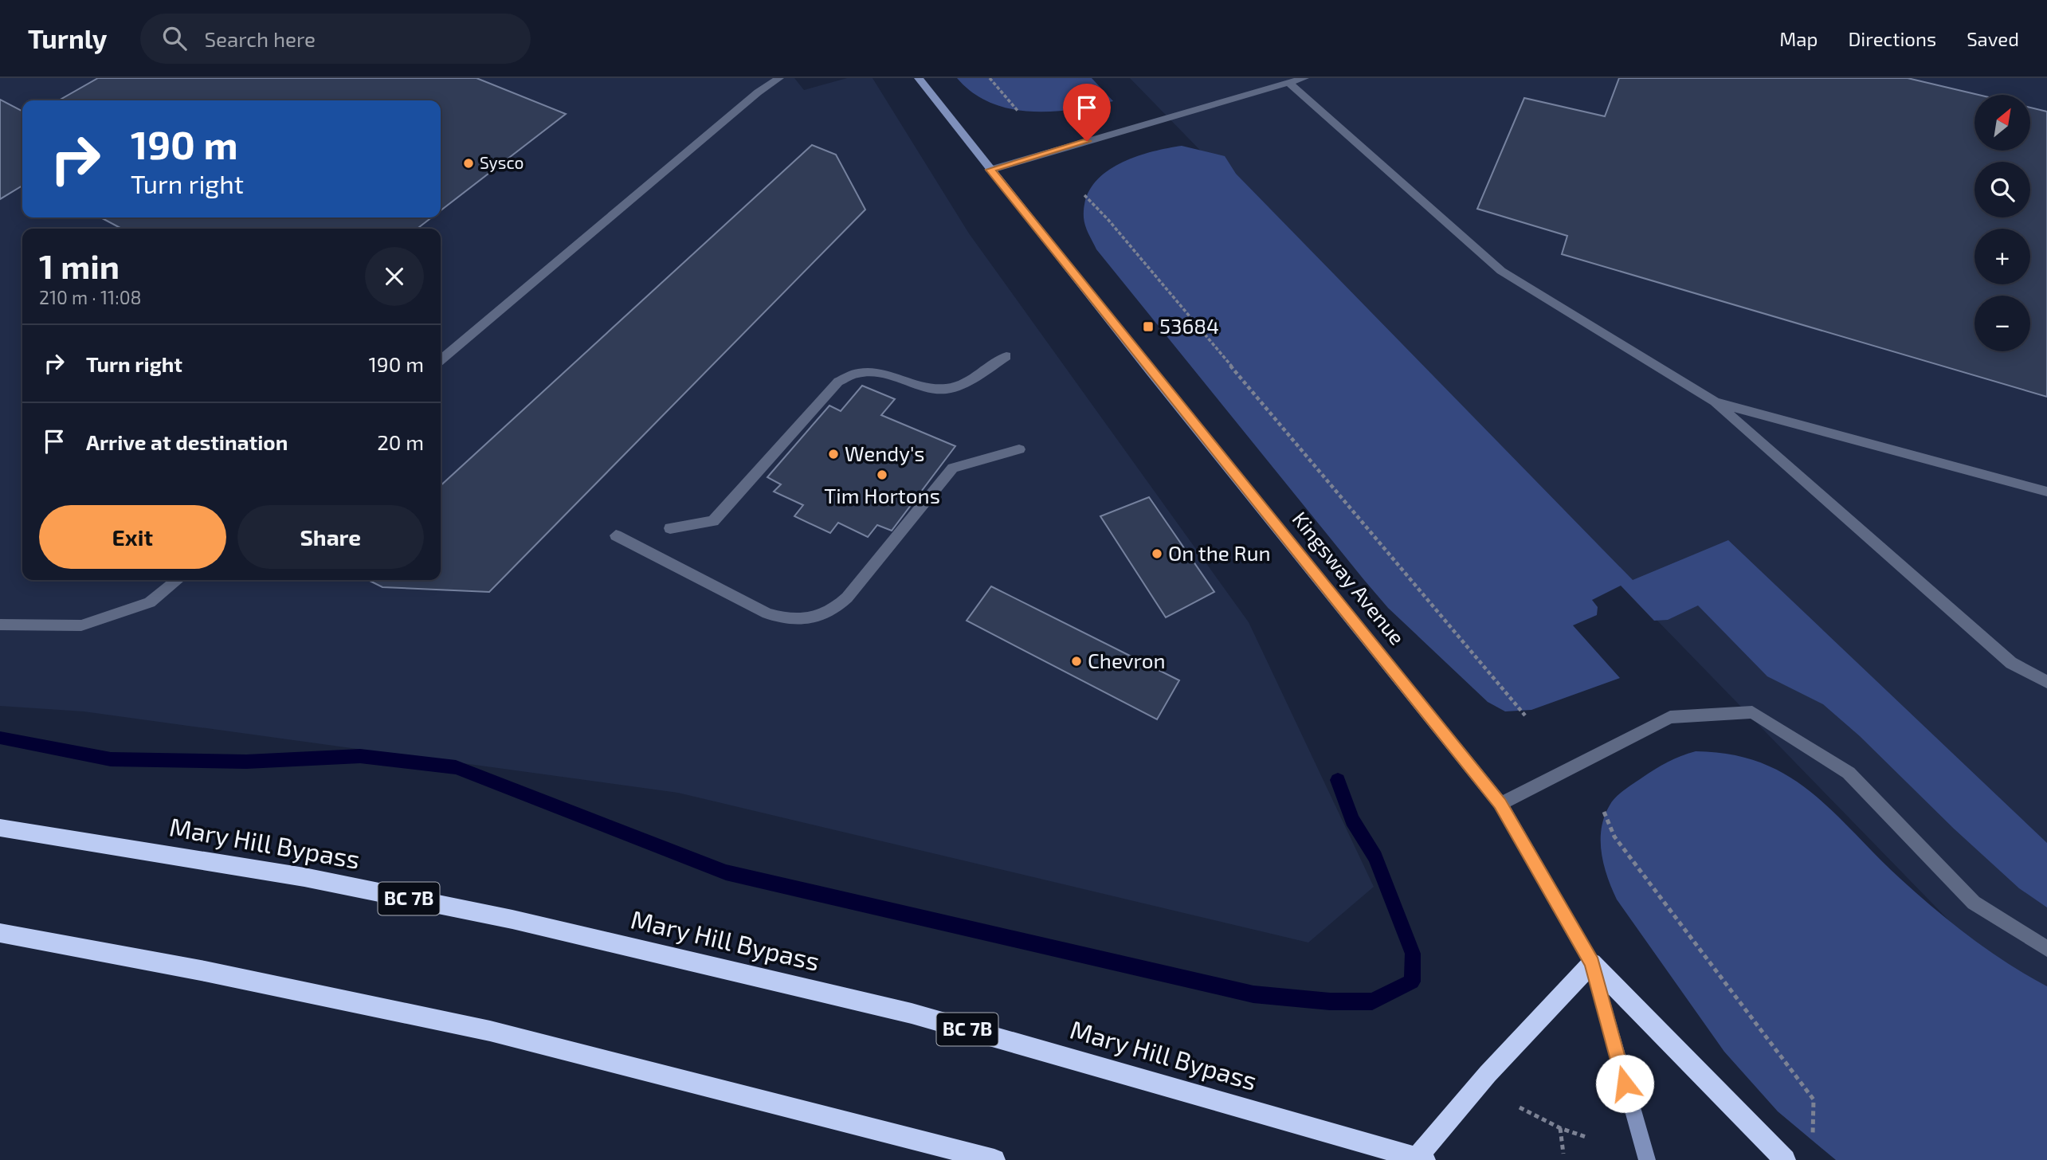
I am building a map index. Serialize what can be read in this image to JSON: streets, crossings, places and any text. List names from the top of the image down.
{
  "streets": {
    "highway": ["Mary Hill Bypass", "BC 7B"],
    "main road": ["Kingsway Avenue"]
  },
  "places": {
    "other": [
      "Sysco",
      "Wendy's",
      "Tim Hortons",
      "On the Run",
      "Chevron"
    ],
    "transit": ["53684"]
  },
  "north": "top right",
  "page": {
    "header": "Turnly",
    "search": "Search here",
    "nav": ["Map", "Directions", "Saved"],
    "map_buttons": ["+", "−"],
    "turn": ["190 m", "Turn right"],
    "heading": ["1 min", "210 m · 11:08"],
    "list": [
      {
        "name": "Turn right",
        "value": "190 m"
      },
      {
        "name": "Arrive at destination",
        "value": "20 m"
      }
    ],
    "buttons": ["Exit", "Share"]
  }
}
